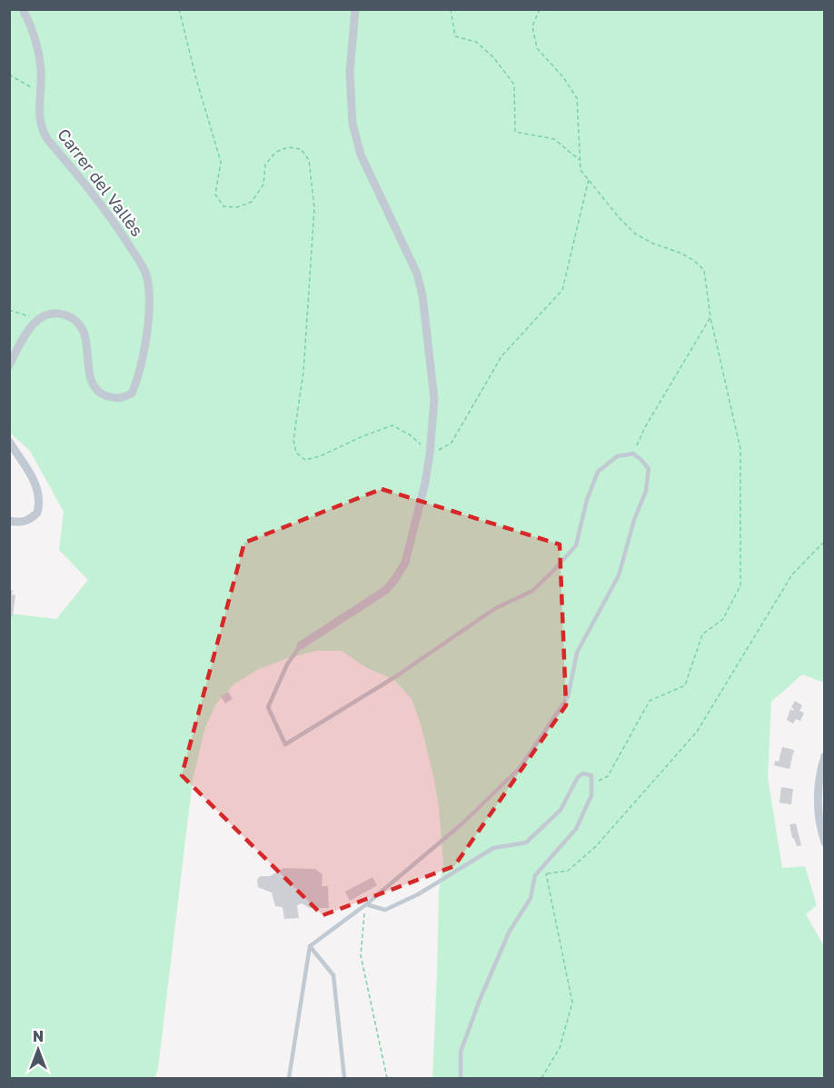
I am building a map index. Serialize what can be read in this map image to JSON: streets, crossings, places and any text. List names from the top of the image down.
{
  "streets": {
    "street": ["Carrer del Vallès"]
  },
  "north": "top"
}
